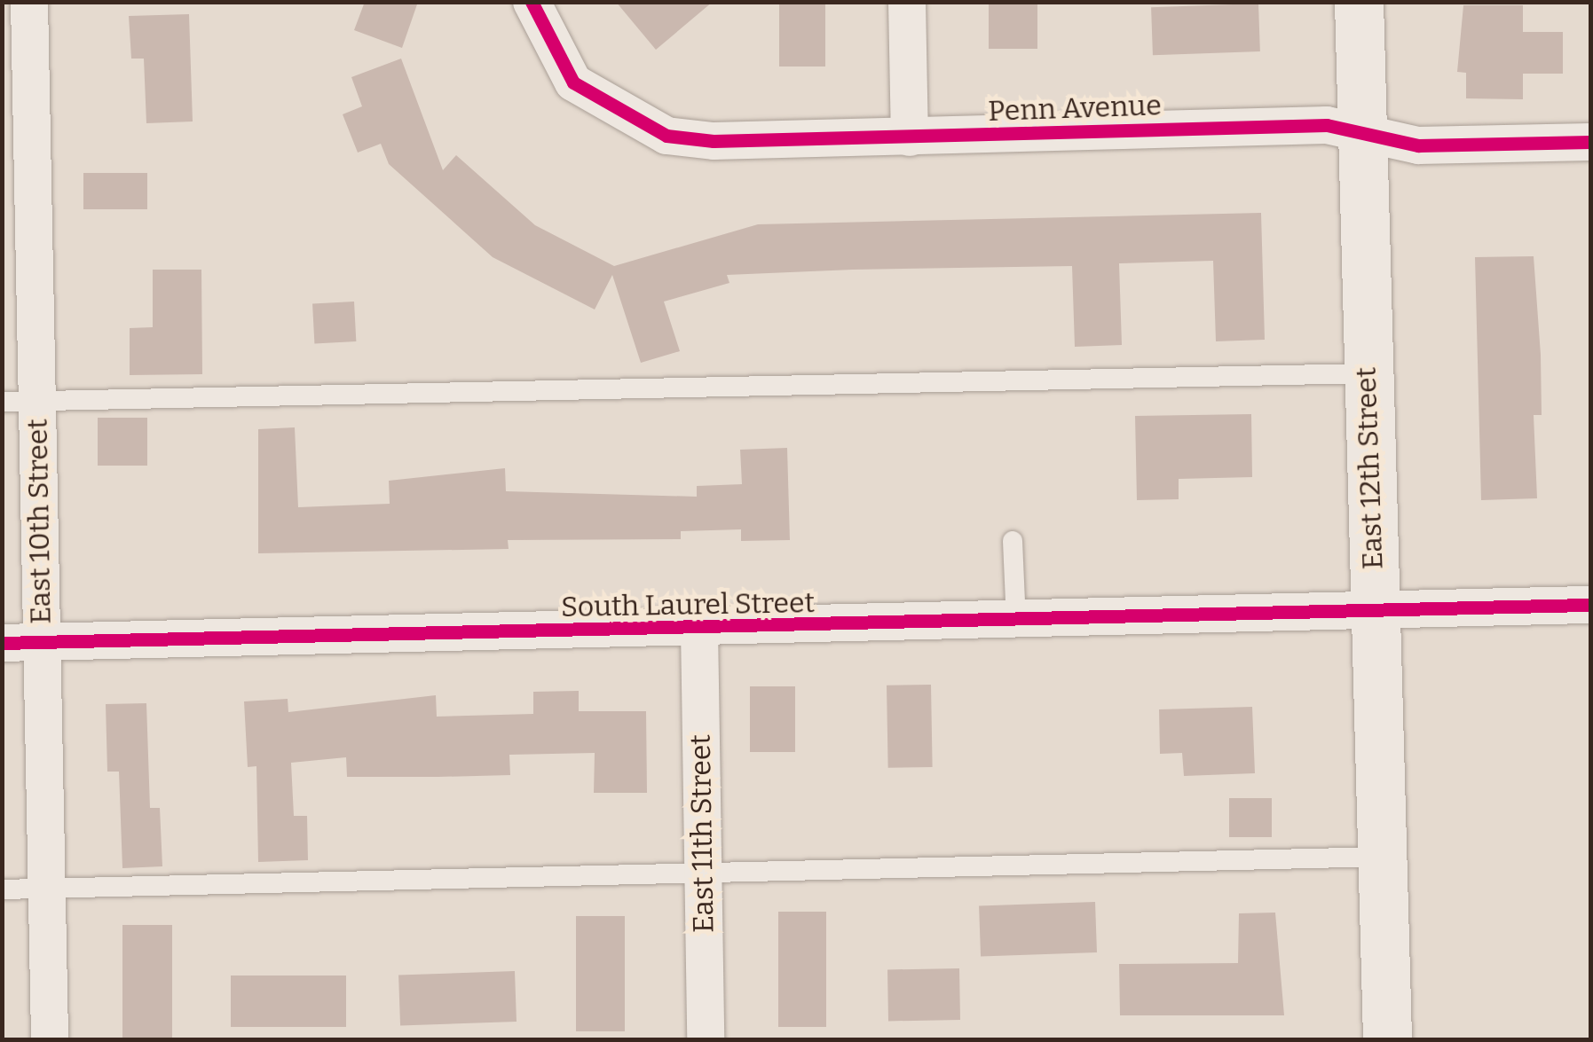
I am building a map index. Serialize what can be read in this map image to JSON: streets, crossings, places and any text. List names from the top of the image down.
{
  "streets": {
    "street": [
      "Penn Avenue",
      "East 12th Street",
      "East 10th Street",
      "South Laurel Street",
      "East 11th Street"
    ]
  },
  "crossings": [
    ["Penn Avenue", "East 12th Street"],
    ["East 12th Street", "South Laurel Street"],
    ["East 10th Street", "South Laurel Street"],
    ["South Laurel Street", "East 11th Street"]
  ]
}
